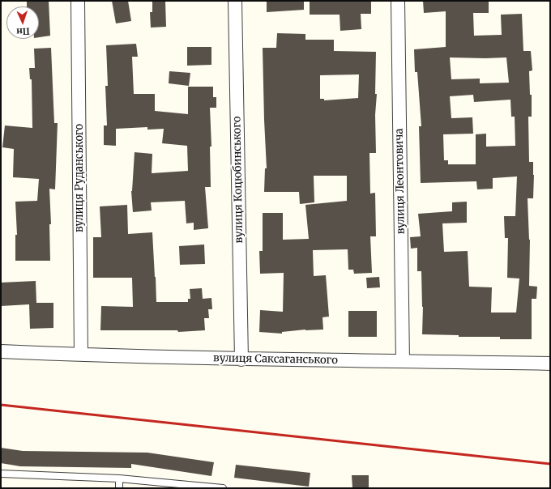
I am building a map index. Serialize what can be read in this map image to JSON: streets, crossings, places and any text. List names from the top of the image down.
{
  "streets": {
    "street": [
      "вулиця Руданського",
      "вулиця Коцюбинського",
      "вулиця Леонтовича",
      "вулиця Саксаганського"
    ]
  },
  "crossings": [
    ["вулиця Руданського", "вулиця Саксаганського"],
    ["вулиця Коцюбинського", "вулиця Саксаганського"],
    ["вулиця Леонтовича", "вулиця Саксаганського"]
  ],
  "north": "bottom"
}
